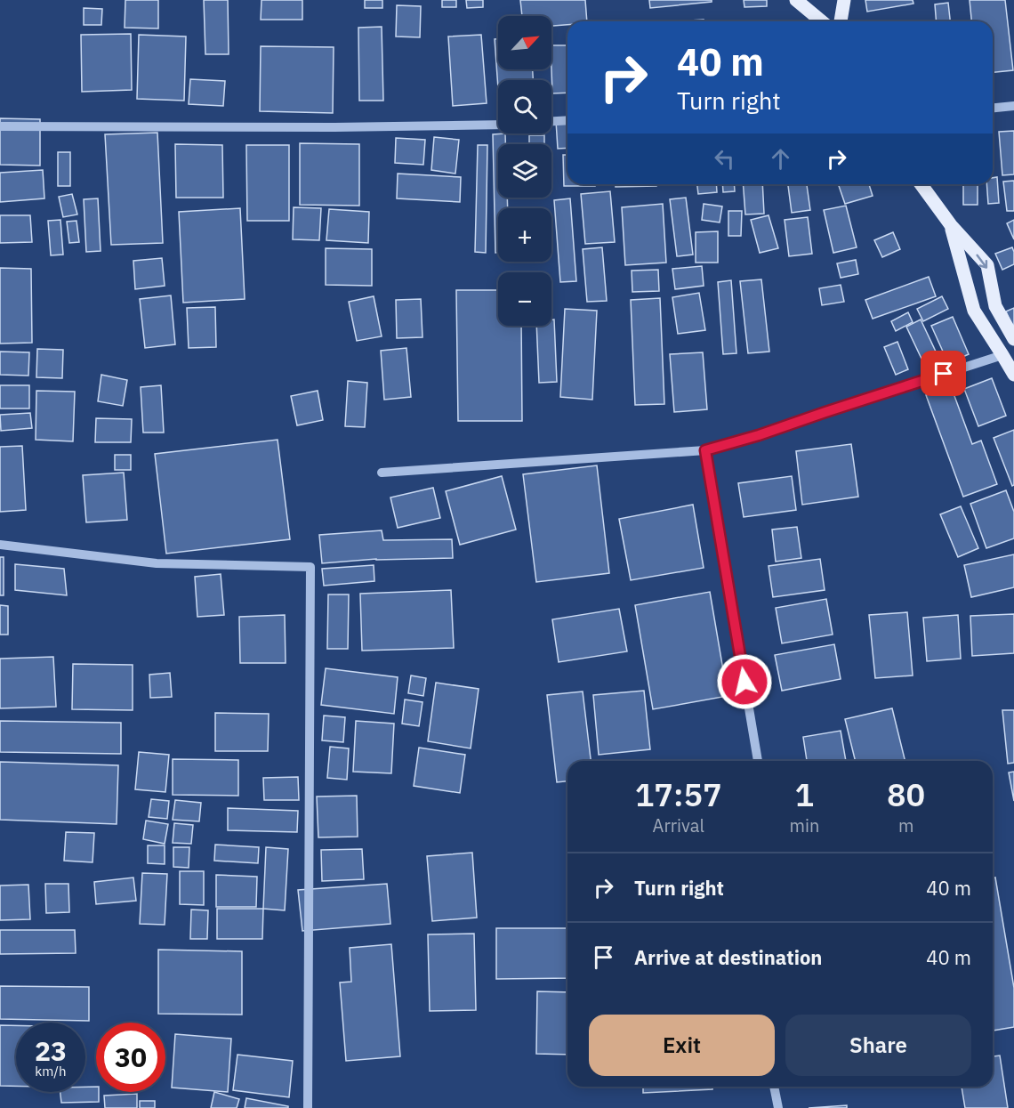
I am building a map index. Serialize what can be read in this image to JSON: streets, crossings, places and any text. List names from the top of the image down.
{
  "north": "top right",
  "page": {
    "map_buttons": ["+", "−"],
    "turn": ["40 m", "Turn right"],
    "eta": [
      "17:57",
      "Arrival",
      "1",
      "min",
      "80",
      "m"
    ],
    "list": [
      {
        "name": "Turn right",
        "value": "40 m"
      },
      {
        "name": "Arrive at destination",
        "value": "40 m"
      }
    ],
    "buttons": ["Exit", "Share"],
    "speed": "23 km/h",
    "limit": "30"
  }
}
